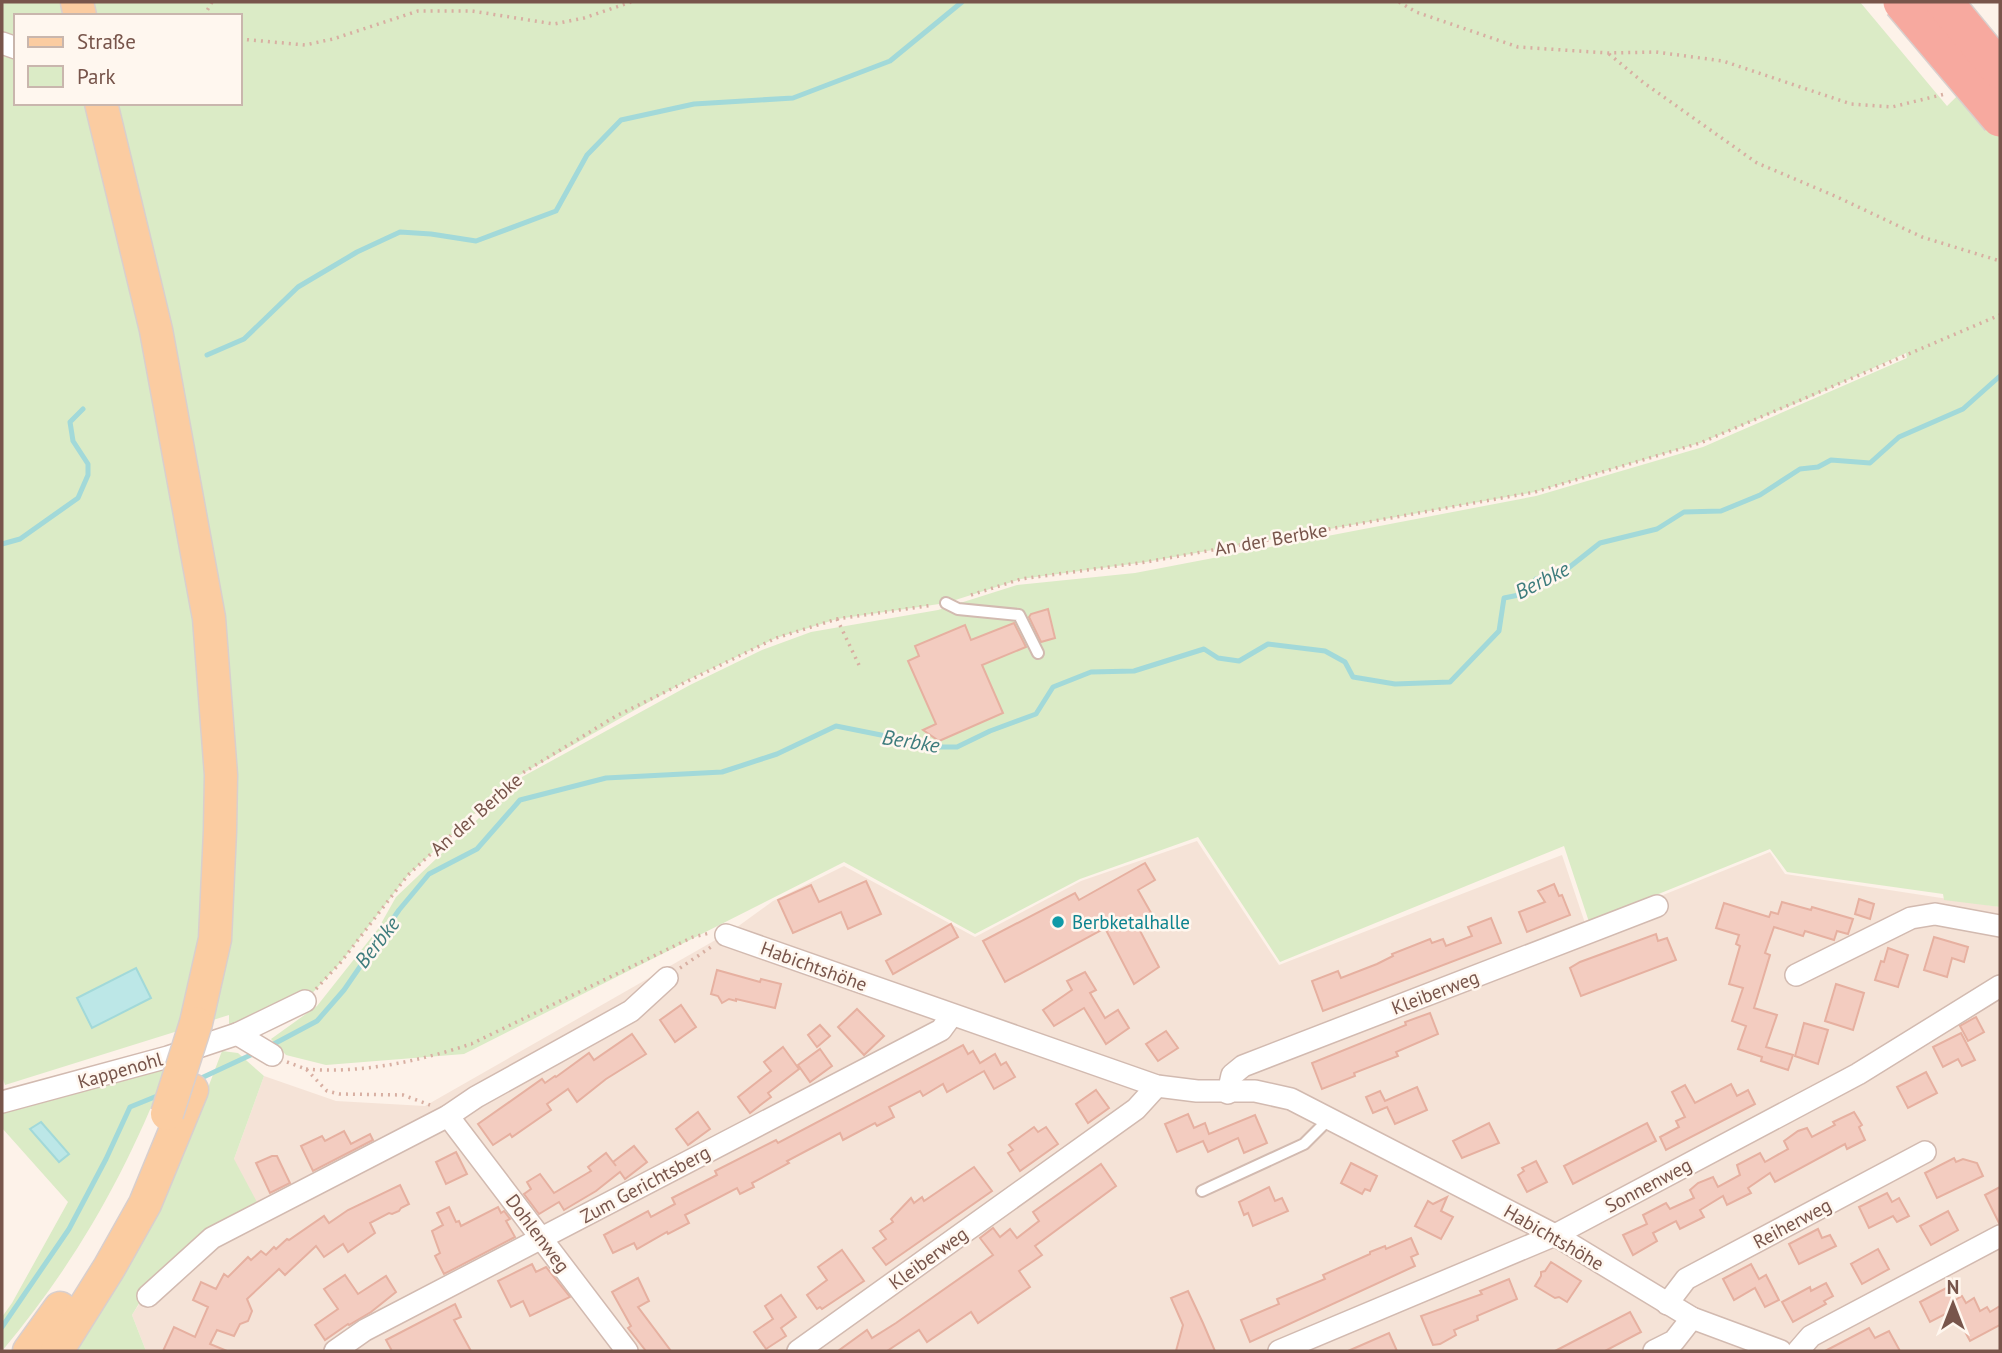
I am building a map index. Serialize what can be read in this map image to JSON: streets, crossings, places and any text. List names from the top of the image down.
{
  "streets": {
    "street": [
      "Habichtshöhe",
      "Kleiberweg",
      "Kappenohl",
      "Zum Gerichtsberg",
      "Sonnenweg",
      "Reiherweg",
      "Dohlenweg"
    ],
    "path": ["An der Berbke"]
  },
  "crossings": [
    ["Habichtshöhe", "Kleiberweg"],
    ["Habichtshöhe", "Zum Gerichtsberg"],
    ["Habichtshöhe", "Sonnenweg"],
    ["Habichtshöhe", "Reiherweg"],
    ["Zum Gerichtsberg", "Dohlenweg"]
  ],
  "water": ["Berbke"],
  "places": ["Berbketalhalle"],
  "legend": ["Straße", "Park"],
  "north": "top"
}
